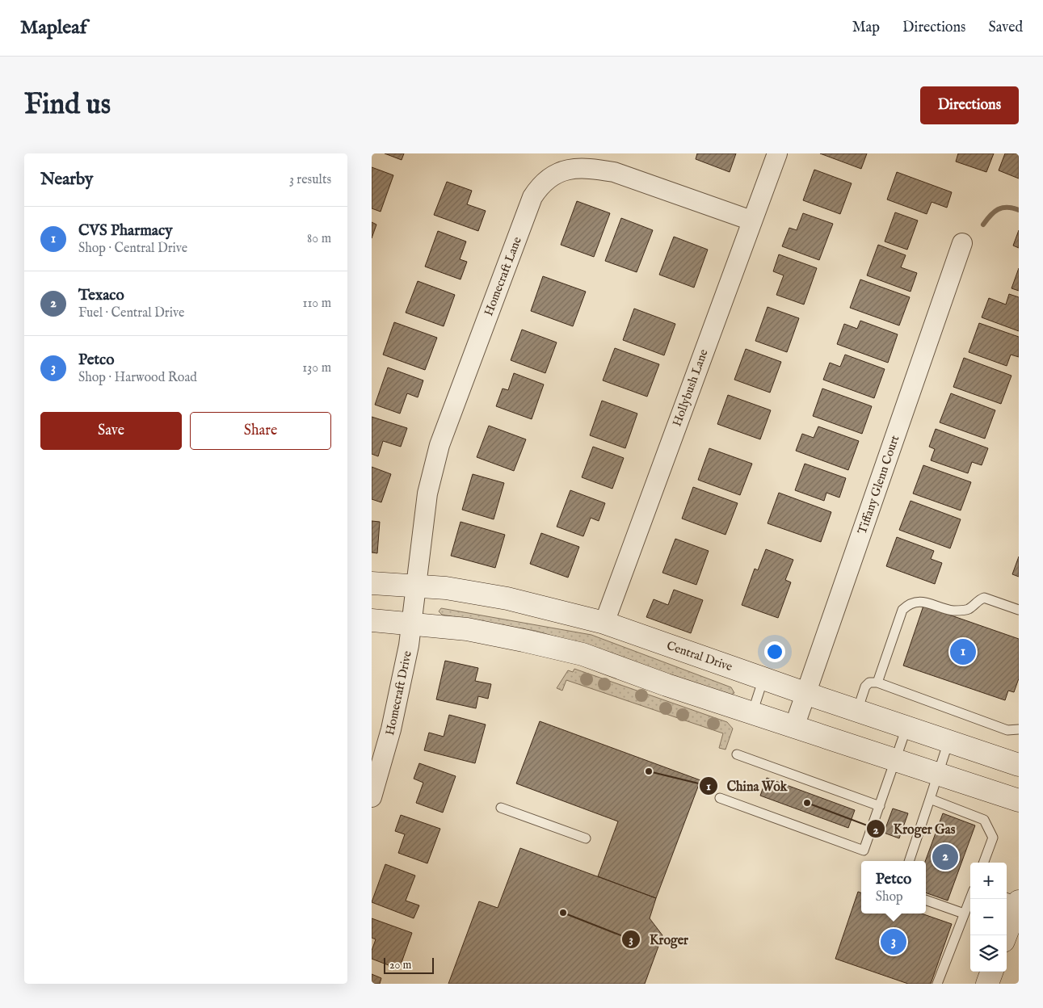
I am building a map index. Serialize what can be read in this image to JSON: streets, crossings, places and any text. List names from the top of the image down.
{
  "streets": {
    "main road": ["Central Drive"],
    "street": [
      "Homecraft Lane",
      "Hollybush Lane",
      "Tiffany Glenn Court",
      "Homecraft Drive"
    ]
  },
  "crossings": [
    ["Homecraft Lane", "Hollybush Lane"],
    ["Homecraft Lane", "Central Drive"],
    ["Homecraft Lane", "Homecraft Drive"],
    ["Hollybush Lane", "Central Drive"],
    ["Tiffany Glenn Court", "Central Drive"],
    ["Central Drive", "Homecraft Drive"]
  ],
  "places": ["China Wok", "Kroger Gas", "Kroger"],
  "scale_bar": "20 m",
  "page": {
    "header": "Mapleaf",
    "nav": ["Map", "Directions", "Saved"],
    "buttons": [
      "Directions",
      ["Save", "Share"]
    ],
    "title": "Find us",
    "heading": ["Nearby", "3 results"],
    "list": [
      {
        "mark": "1",
        "name": "CVS Pharmacy",
        "note": "Shop · Central Drive",
        "value": "80 m"
      },
      {
        "mark": "2",
        "name": "Texaco",
        "note": "Fuel · Central Drive",
        "value": "110 m"
      },
      {
        "mark": "3",
        "name": "Petco",
        "note": "Shop · Harwood Road",
        "value": "130 m"
      }
    ],
    "pins": ["1", "2", "3"],
    "popup": ["Petco", "Shop"],
    "map_buttons": ["+", "−"],
    "scale": "20 m"
  }
}
